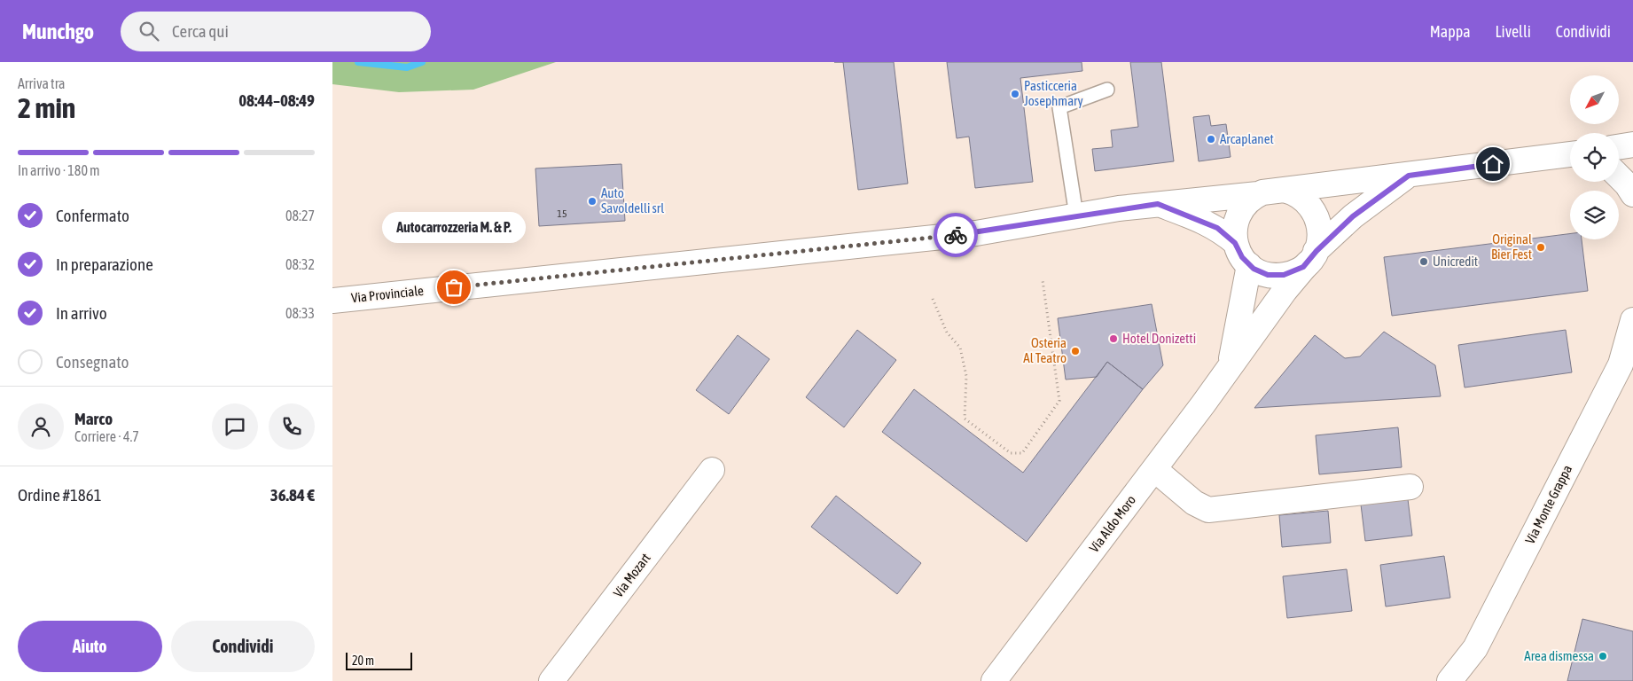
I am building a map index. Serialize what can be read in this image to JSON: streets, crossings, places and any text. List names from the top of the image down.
{
  "streets": {
    "main road": [
      "Via Provinciale",
      "Via Monte Grappa",
      "Via Aldo Moro",
      "Via Mozart"
    ]
  },
  "crossings": [
    ["Via Provinciale", "Via Aldo Moro"]
  ],
  "places": [
    "Pasticceria Josephmary",
    "Arcaplanet",
    "Auto Savoldelli srl",
    "Original Bier Fest",
    "Unicredit",
    "Autocarrozzeria M. & P.",
    "Hotel Donizetti",
    "Osteria Al Teatro",
    "Area dismessa"
  ],
  "house_numbers": ["15"],
  "scale_bar": "20 m",
  "north": "bottom left",
  "page": {
    "header": "Munchgo",
    "search": "Cerca qui",
    "nav": ["Mappa", "Livelli", "Condividi"],
    "heading": ["2 min", "Arriva tra", "08:44–08:49"],
    "panel": [
      "Marco",
      "Corriere · 4.7",
      "Ordine #1861",
      "36.84 €"
    ],
    "bar": "In arrivo · 180 m",
    "list": [
      ["Confermato", "08:27"],
      ["In preparazione", "08:32"],
      ["In arrivo", "08:33"],
      "Consegnato"
    ],
    "bubble": "Autocarrozzeria M. & P.",
    "buttons": ["Aiuto", "Condividi"],
    "scale": "20 m"
  }
}
